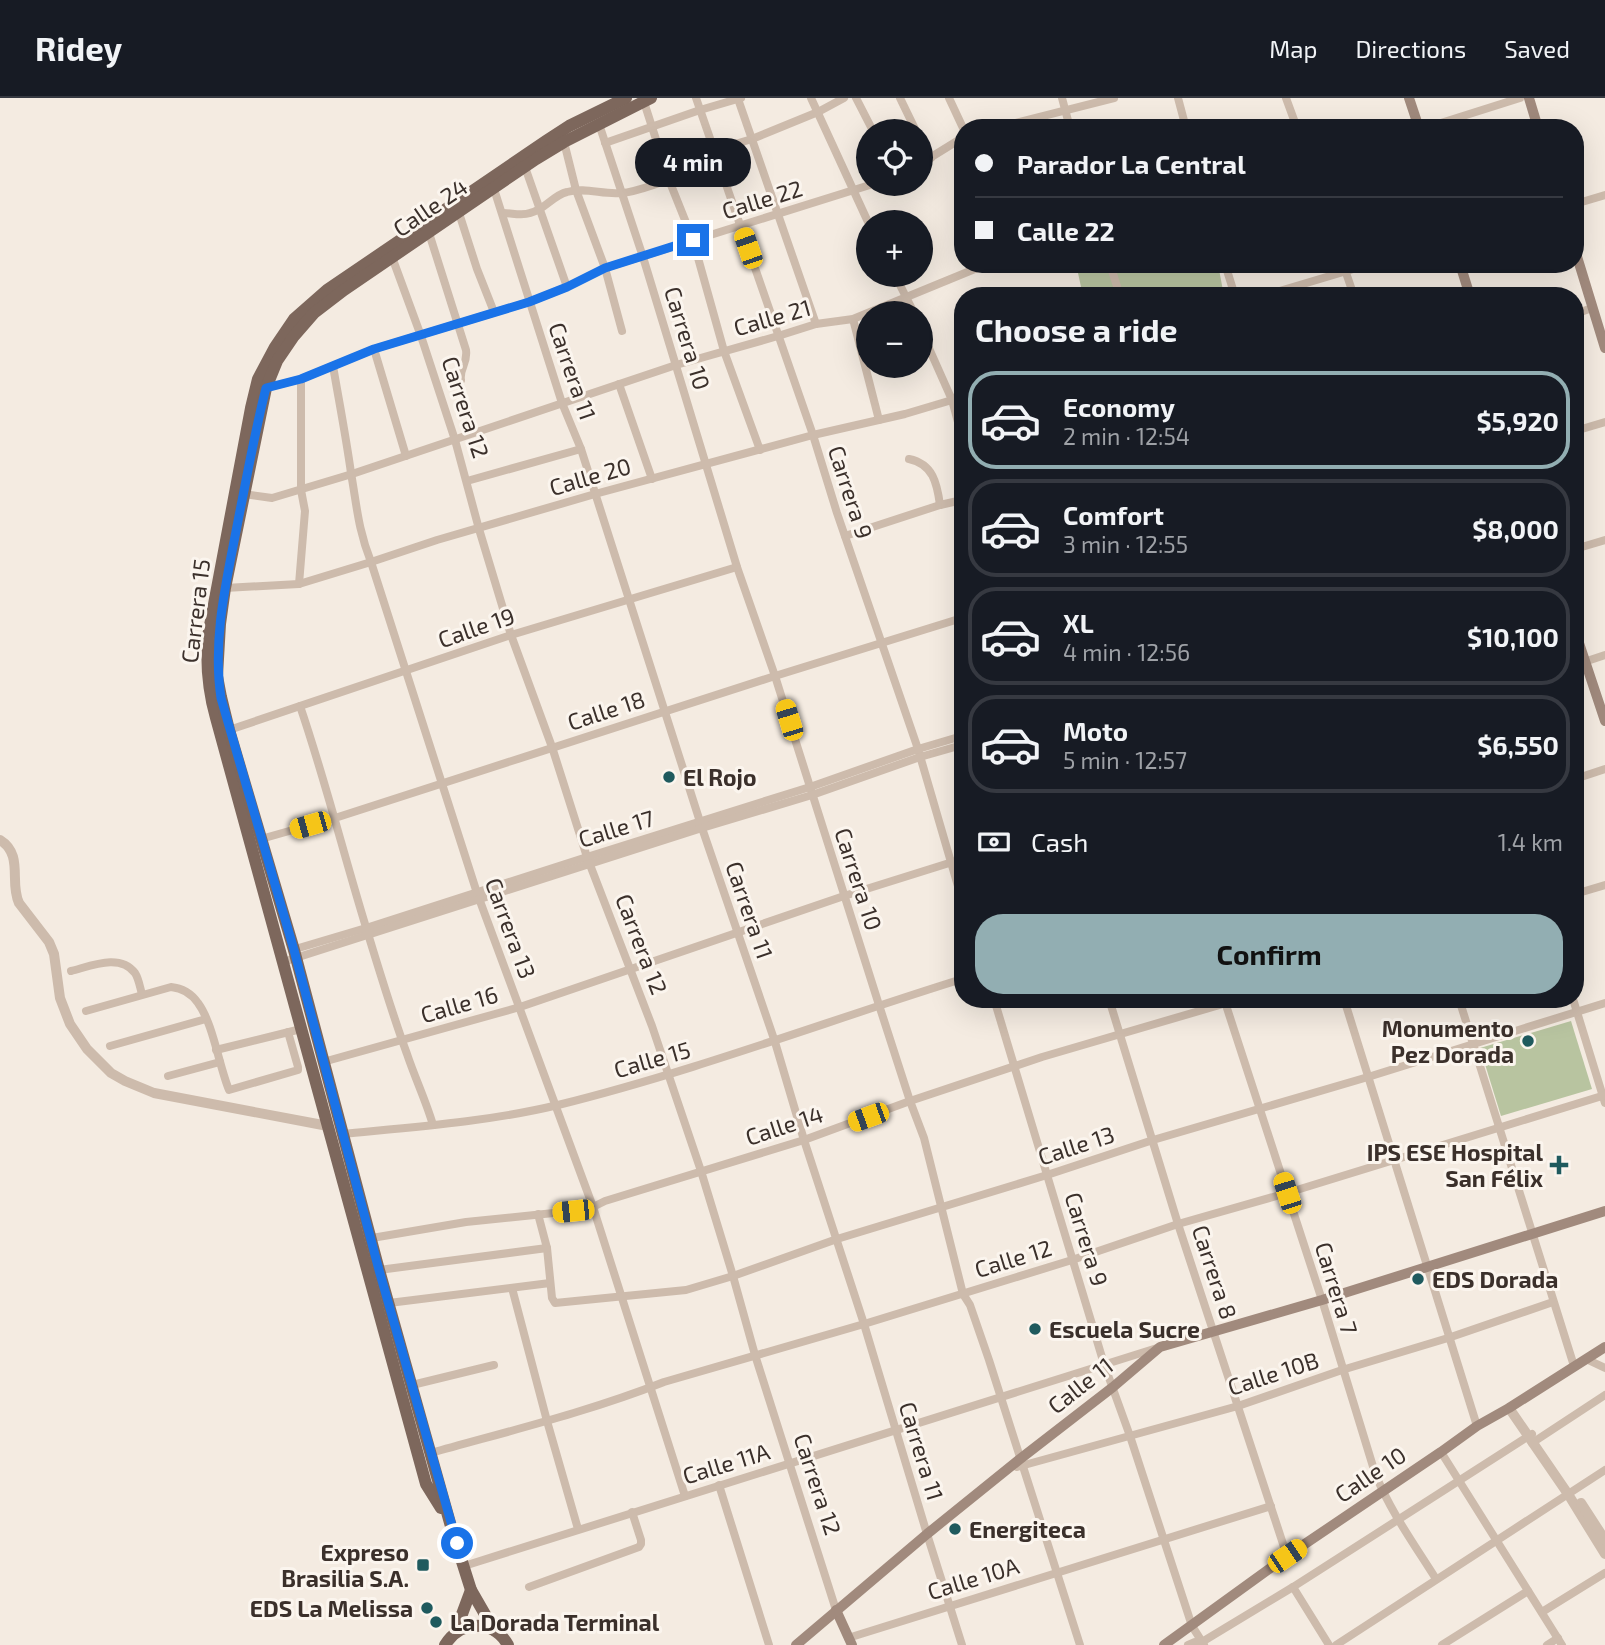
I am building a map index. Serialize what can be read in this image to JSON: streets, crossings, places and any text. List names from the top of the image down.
{
  "streets": {
    "main road": [
      "Calle 24",
      "Carrera 12",
      "Carrera 15",
      "Calle 11",
      "Calle 10"
    ],
    "street": [
      "Calle 22",
      "Calle 21",
      "Carrera 10",
      "Carrera 11",
      "Calle 20",
      "Carrera 9",
      "Calle 19",
      "Calle 18",
      "Calle 17",
      "Carrera 13",
      "Calle 16",
      "Calle 15",
      "Calle 14",
      "Calle 13",
      "Calle 12",
      "Carrera 8",
      "Carrera 7",
      "Calle 10B",
      "Calle 11A",
      "Calle 10A"
    ]
  },
  "crossings": [
    ["Calle 22", "Calle 24"],
    ["Calle 22", "Carrera 10"],
    ["Calle 22", "Carrera 11"],
    ["Calle 22", "Carrera 12"],
    ["Calle 22", "Carrera 9"],
    ["Calle 22", "Carrera 15"],
    ["Calle 22", "Carrera 13"],
    ["Calle 24", "Carrera 10"],
    ["Calle 24", "Carrera 11"],
    ["Calle 24", "Carrera 12"],
    ["Calle 24", "Carrera 15"],
    ["Calle 21", "Carrera 10"],
    ["Calle 21", "Carrera 11"],
    ["Calle 21", "Carrera 12"],
    ["Calle 21", "Carrera 9"],
    ["Calle 21", "Carrera 15"],
    ["Calle 21", "Carrera 13"],
    ["Carrera 10", "Calle 20"],
    ["Carrera 10", "Calle 19"],
    ["Carrera 10", "Calle 18"],
    ["Carrera 10", "Calle 17"],
    ["Carrera 10", "Calle 16"],
    ["Carrera 10", "Calle 15"],
    ["Carrera 10", "Calle 14"],
    ["Carrera 10", "Calle 13"],
    ["Carrera 10", "Calle 12"],
    ["Carrera 10", "Calle 10B"],
    ["Carrera 10", "Calle 11"],
    ["Carrera 10", "Calle 11A"],
    ["Carrera 10", "Calle 10A"],
    ["Carrera 11", "Calle 20"],
    ["Carrera 11", "Calle 19"],
    ["Carrera 11", "Calle 18"],
    ["Carrera 11", "Calle 17"],
    ["Carrera 11", "Calle 16"],
    ["Carrera 11", "Calle 15"],
    ["Carrera 11", "Calle 14"],
    ["Carrera 11", "Calle 13"],
    ["Carrera 11", "Calle 12"],
    ["Carrera 11", "Calle 11"],
    ["Carrera 11", "Calle 11A"],
    ["Carrera 11", "Calle 10A"],
    ["Carrera 12", "Calle 20"],
    ["Carrera 12", "Calle 19"],
    ["Carrera 12", "Calle 18"],
    ["Carrera 12", "Calle 17"],
    ["Carrera 12", "Calle 16"],
    ["Carrera 12", "Calle 15"],
    ["Carrera 12", "Calle 14"],
    ["Carrera 12", "Calle 13"],
    ["Carrera 12", "Calle 12"],
    ["Carrera 12", "Calle 11"],
    ["Carrera 12", "Calle 11A"],
    ["Carrera 12", "Calle 10A"],
    ["Calle 20", "Carrera 9"],
    ["Calle 20", "Carrera 15"],
    ["Calle 20", "Carrera 13"],
    ["Carrera 9", "Calle 18"],
    ["Carrera 9", "Calle 17"],
    ["Carrera 9", "Calle 16"],
    ["Carrera 9", "Calle 14"],
    ["Carrera 9", "Calle 13"],
    ["Carrera 9", "Calle 12"],
    ["Carrera 9", "Calle 10B"],
    ["Carrera 9", "Calle 11"],
    ["Carrera 9", "Calle 11A"],
    ["Carrera 9", "Calle 10"],
    ["Carrera 9", "Calle 10A"],
    ["Carrera 15", "Calle 19"],
    ["Carrera 15", "Calle 18"],
    ["Carrera 15", "Calle 17"],
    ["Carrera 15", "Calle 16"],
    ["Carrera 15", "Calle 15"],
    ["Carrera 15", "Calle 14"],
    ["Carrera 15", "Calle 12"],
    ["Carrera 15", "Calle 11A"],
    ["Calle 19", "Carrera 13"],
    ["Calle 18", "Carrera 13"],
    ["Calle 17", "Carrera 13"],
    ["Carrera 13", "Calle 16"],
    ["Carrera 13", "Calle 15"],
    ["Carrera 13", "Calle 14"],
    ["Carrera 13", "Calle 13"],
    ["Carrera 13", "Calle 12"],
    ["Carrera 13", "Calle 11A"],
    ["Calle 14", "Carrera 8"],
    ["Calle 13", "Carrera 8"],
    ["Calle 13", "Carrera 7"],
    ["Calle 12", "Carrera 8"],
    ["Calle 12", "Carrera 7"],
    ["Carrera 8", "Calle 10B"],
    ["Carrera 8", "Calle 11"],
    ["Carrera 8", "Calle 10"],
    ["Carrera 8", "Calle 10A"],
    ["Carrera 7", "Calle 10B"],
    ["Carrera 7", "Calle 11"],
    ["Carrera 7", "Calle 10"],
    ["Calle 10B", "Calle 11"],
    ["Calle 11", "Calle 11A"]
  ],
  "places": {
    "other": [
      "El Rojo",
      "Monumento Pez Dorada",
      "EDS Dorada",
      "Escuela Sucre",
      "Energiteca",
      "EDS La Melissa",
      "La Dorada Terminal"
    ],
    "health": ["IPS ESE Hospital San Félix"],
    "transit": ["Expreso Brasilia S.A."]
  },
  "page": {
    "header": "Ridey",
    "nav": ["Map", "Directions", "Saved"],
    "map_buttons": ["+", "−"],
    "banner": ["Parador La Central", "Calle 22"],
    "bubble": "4 min",
    "heading": "Choose a ride",
    "list": [
      {
        "name": "Economy",
        "note": "2 min · 12:54",
        "value": "$5,920"
      },
      {
        "name": "Comfort",
        "note": "3 min · 12:55",
        "value": "$8,000"
      },
      {
        "name": "XL",
        "note": "4 min · 12:56",
        "value": "$10,100"
      },
      {
        "name": "Moto",
        "note": "5 min · 12:57",
        "value": "$6,550"
      }
    ],
    "pay": ["Cash", "1.4 km"],
    "buttons": "Confirm"
  }
}
